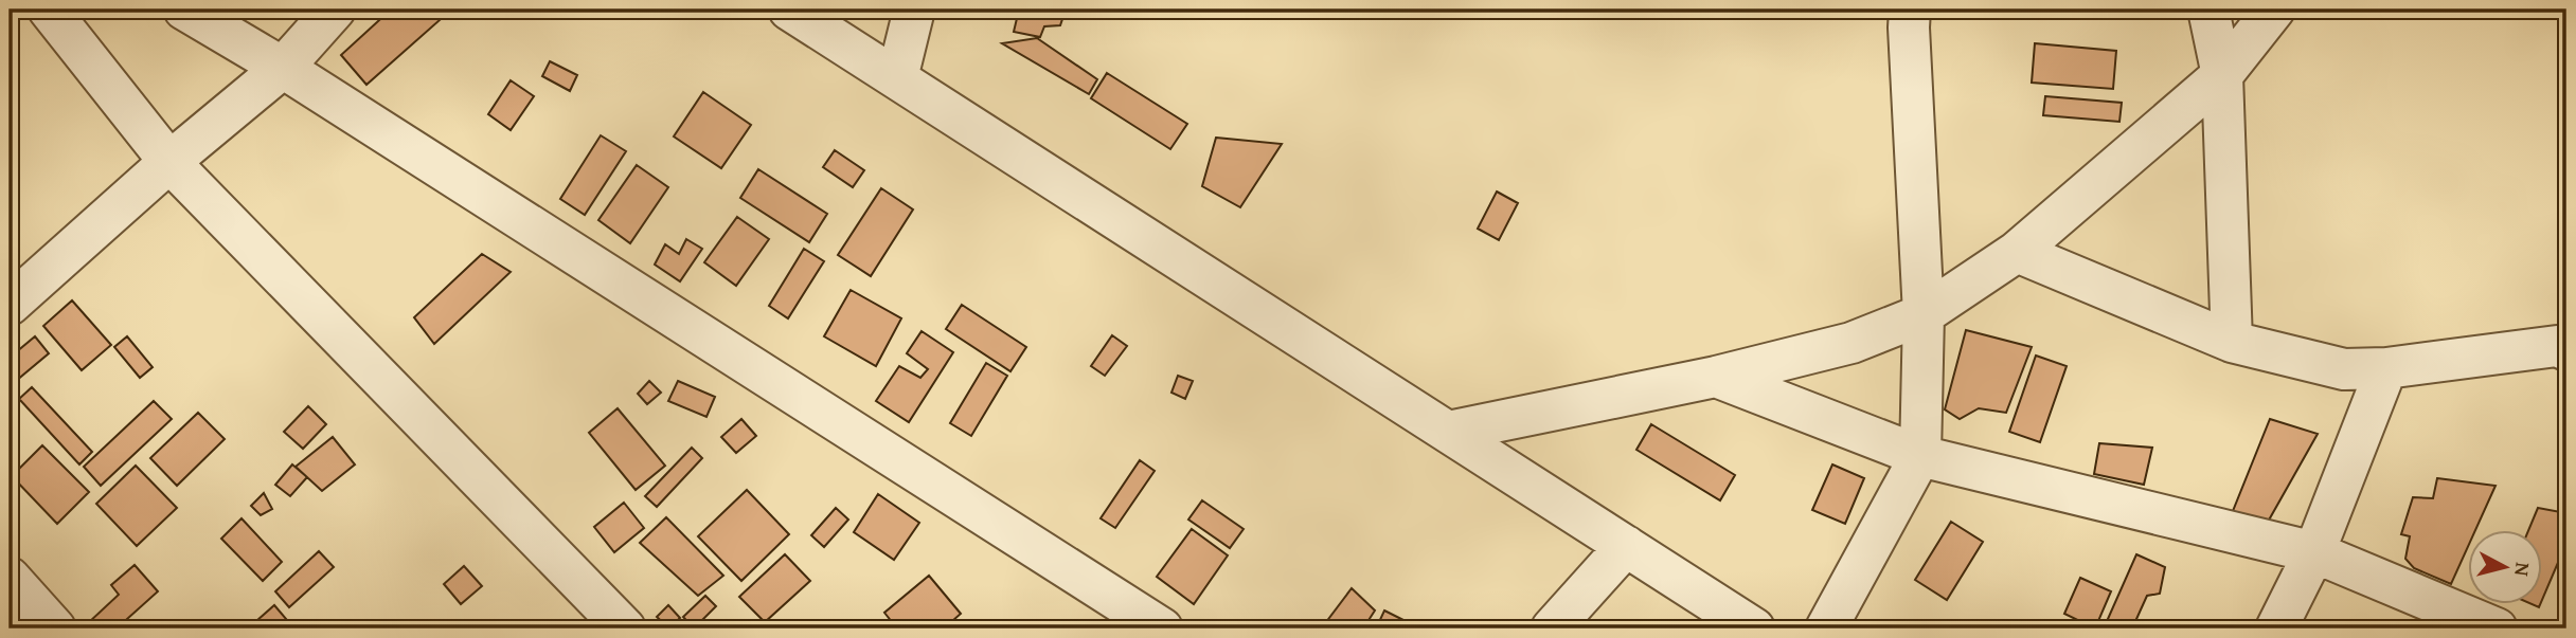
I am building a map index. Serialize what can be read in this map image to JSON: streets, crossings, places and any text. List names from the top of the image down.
{
  "north": "right"
}
